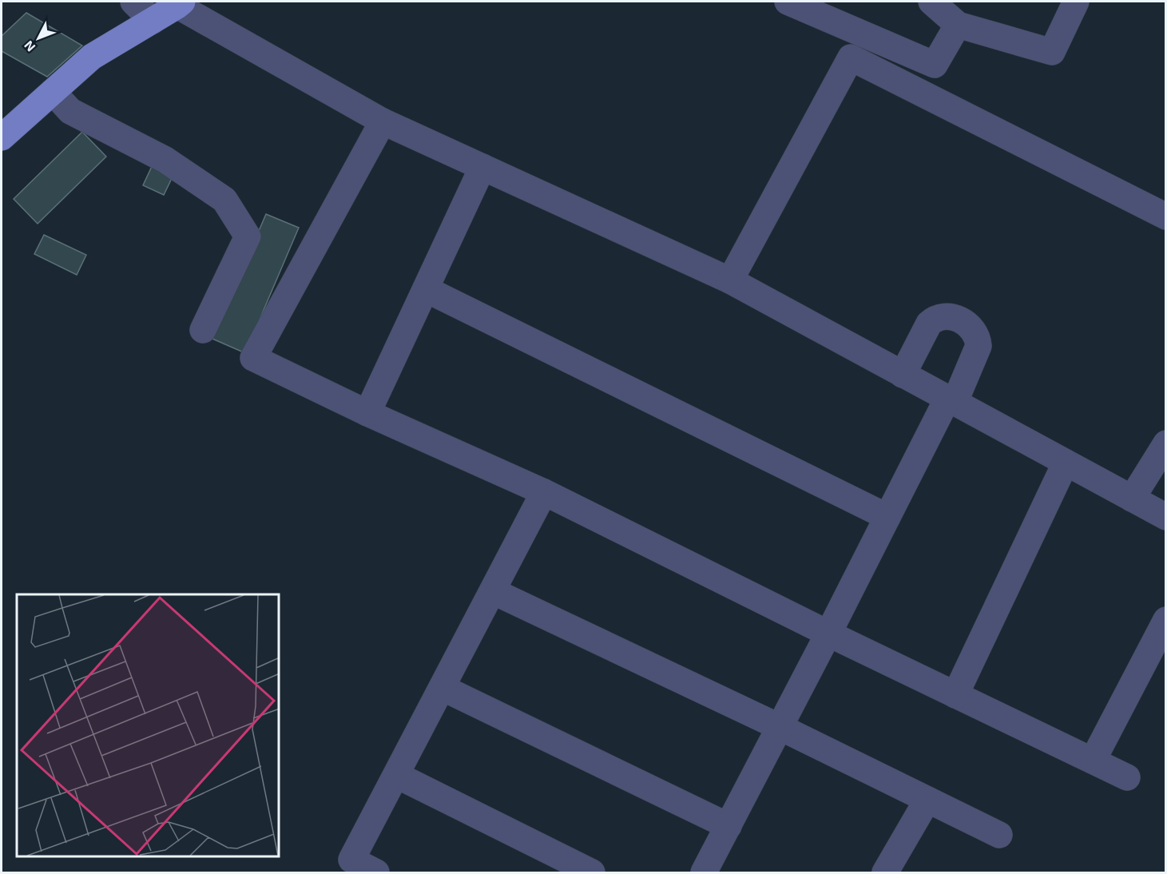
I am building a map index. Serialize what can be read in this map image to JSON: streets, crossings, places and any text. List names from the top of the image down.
{
  "north": "bottom left"
}
